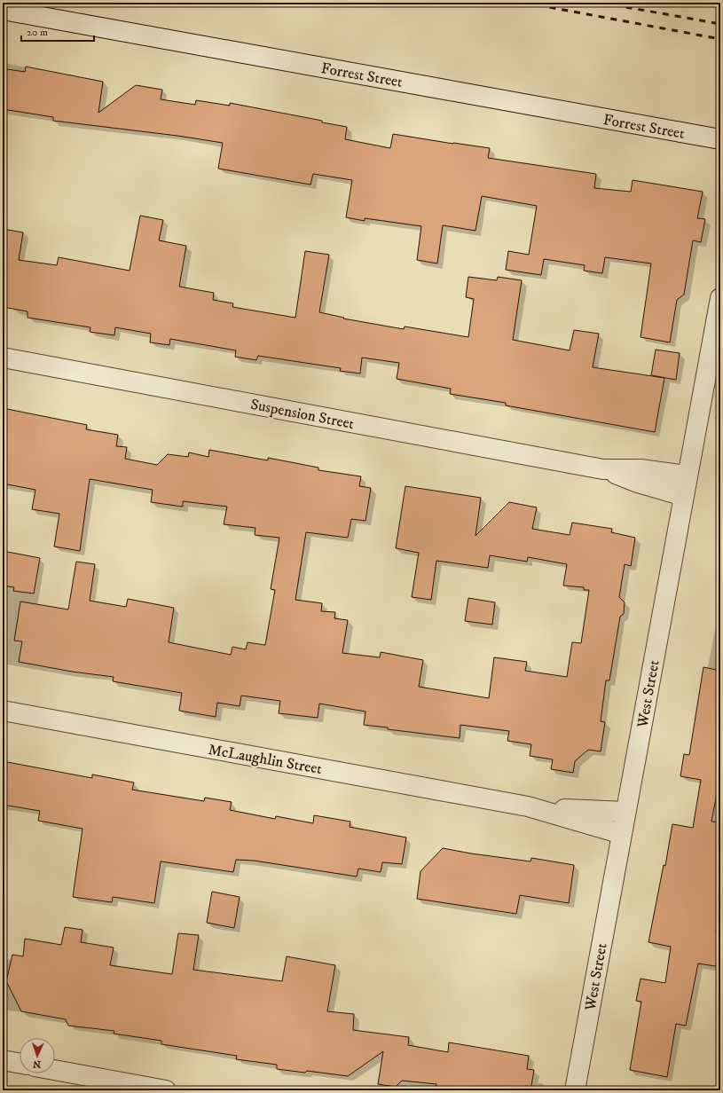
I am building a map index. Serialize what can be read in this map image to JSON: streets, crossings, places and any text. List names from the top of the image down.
{
  "streets": {
    "street": [
      "Forrest Street",
      "Suspension Street",
      "West Street",
      "McLaughlin Street"
    ]
  },
  "crossings": [
    ["Suspension Street", "West Street"],
    ["West Street", "McLaughlin Street"]
  ],
  "scale_bar": "20 m",
  "north": "bottom"
}
